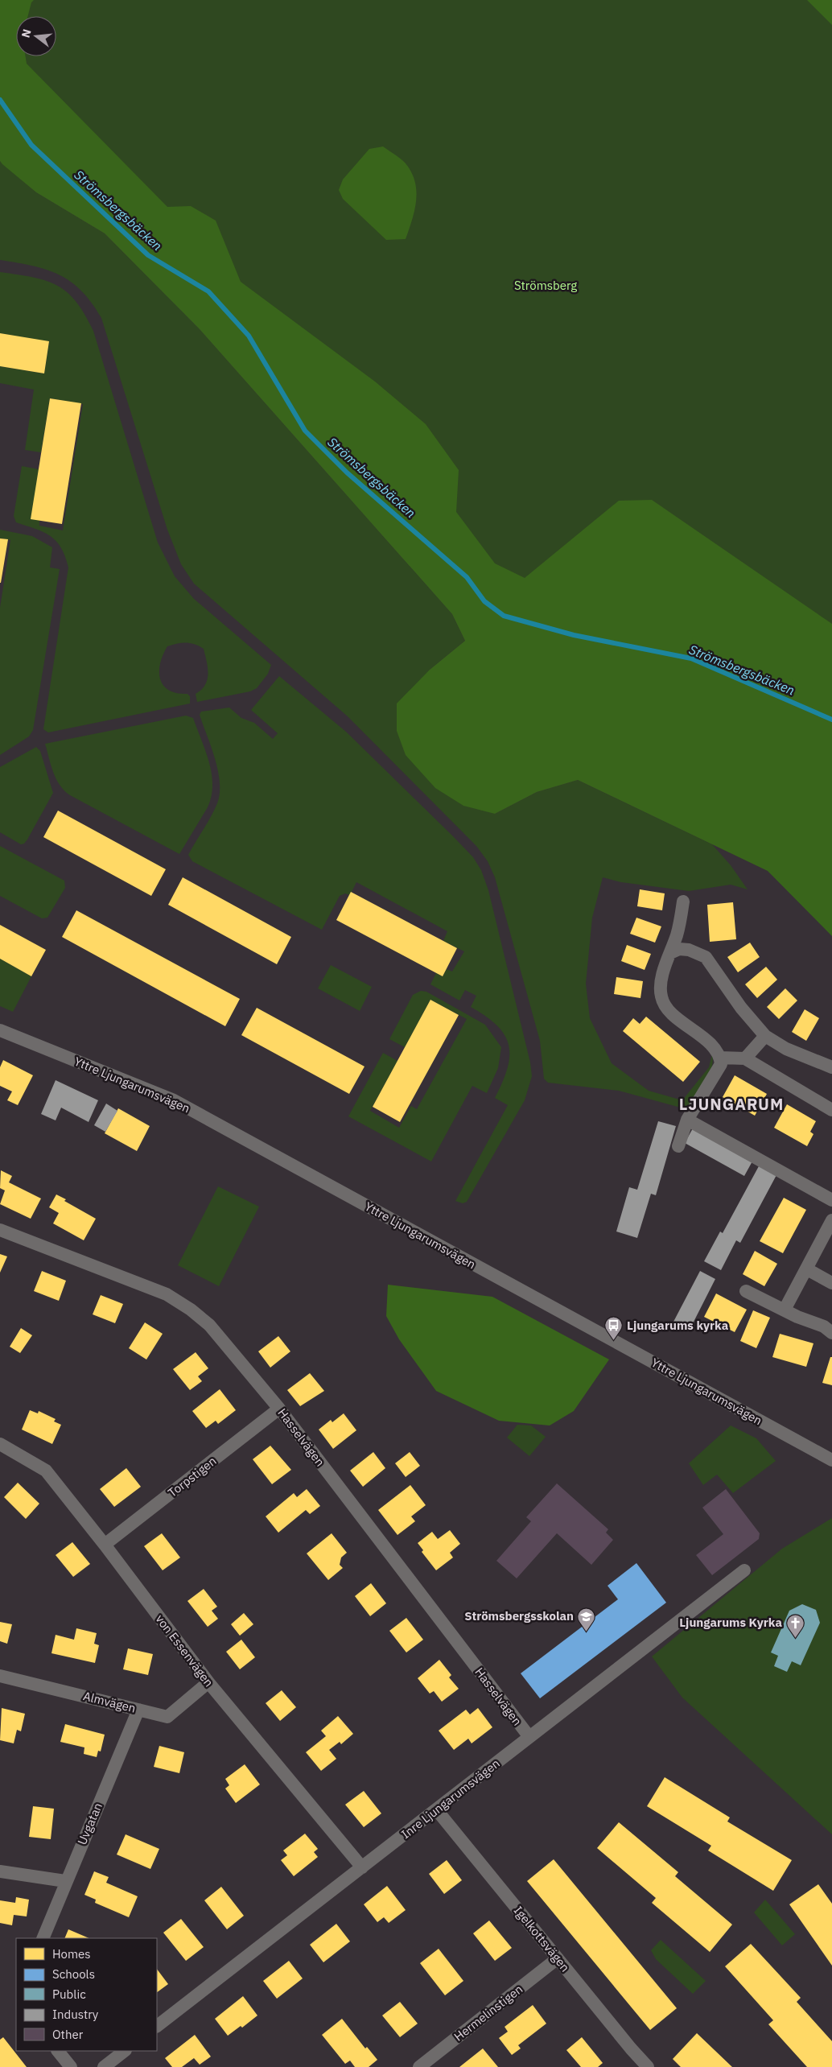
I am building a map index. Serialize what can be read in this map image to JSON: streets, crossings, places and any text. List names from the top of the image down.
{
  "streets": {
    "street": [
      "Yttre Ljungarumsvägen",
      "Hasselvägen",
      "Torpstigen",
      "von Essenvägen",
      "Almvägen",
      "Inre Ljungarumsvägen",
      "Uvgatan",
      "Igelkottsvägen",
      "Hermelinstigen"
    ]
  },
  "crossings": [
    ["Hasselvägen", "Torpstigen"],
    ["Hasselvägen", "Inre Ljungarumsvägen"],
    ["Torpstigen", "von Essenvägen"],
    ["von Essenvägen", "Almvägen"],
    ["von Essenvägen", "Inre Ljungarumsvägen"],
    ["Almvägen", "Uvgatan"],
    ["Inre Ljungarumsvägen", "Igelkottsvägen"],
    ["Igelkottsvägen", "Hermelinstigen"]
  ],
  "districts": ["LJUNGARUM"],
  "water": ["Strömsbergsbäcken"],
  "parks": ["Strömsberg"],
  "places": {
    "bus stop": ["Ljungarums kyrka"],
    "school or university": ["Strömsbergsskolan"],
    "church": ["Ljungarums Kyrka"]
  },
  "legend": [
    "Homes",
    "Schools",
    "Public",
    "Industry",
    "Other"
  ],
  "north": "left"
}
